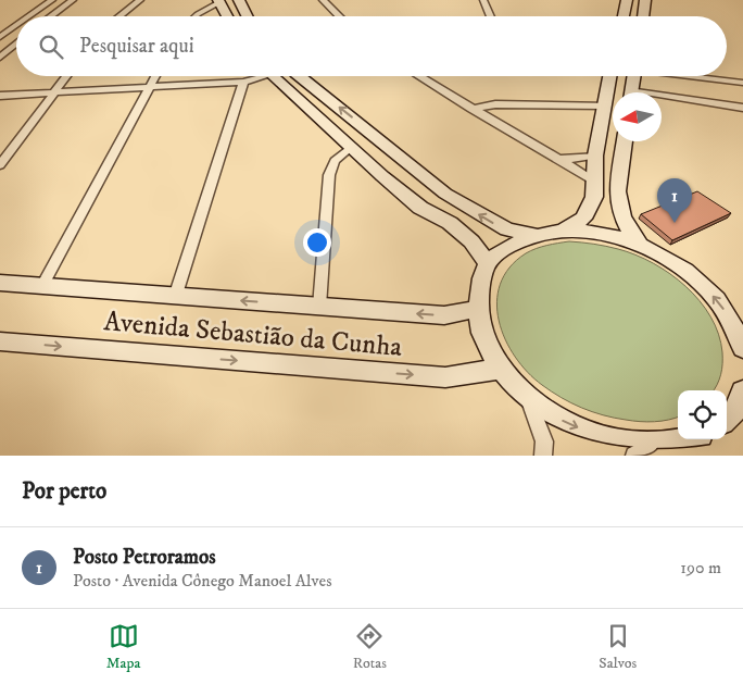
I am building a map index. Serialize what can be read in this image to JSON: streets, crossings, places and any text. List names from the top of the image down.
{
  "streets": {
    "street": ["Avenida Sebastião da Cunha"]
  },
  "north": "left",
  "page": {
    "search": "Pesquisar aqui",
    "pins": "1",
    "heading": "Por perto",
    "list": [
      {
        "mark": "1",
        "name": "Posto Petroramos",
        "note": "Posto · Avenida Cônego Manoel Alves",
        "value": "190 m"
      }
    ],
    "nav": ["Mapa", "Rotas", "Salvos"]
  }
}
